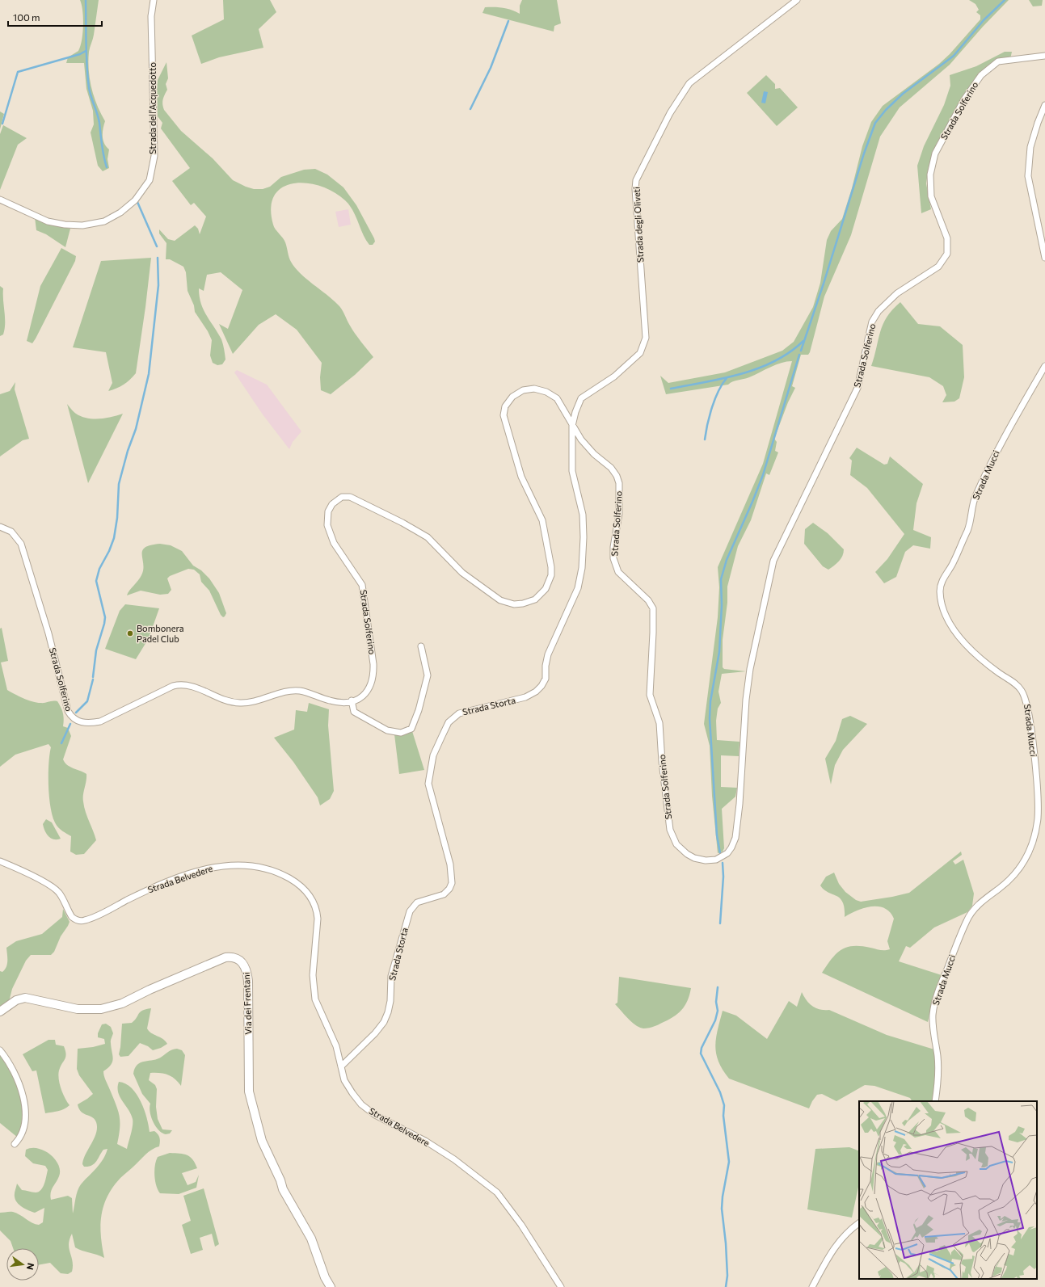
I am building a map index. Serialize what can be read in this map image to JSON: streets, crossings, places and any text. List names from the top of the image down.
{
  "streets": {
    "main road": ["Via dei Frentani"],
    "street": [
      "Strada dell'Acquedotto",
      "Strada Solferino",
      "Strada degli Oliveti",
      "Strada Mucci",
      "Strada Storta",
      "Strada Belvedere"
    ]
  },
  "crossings": [
    ["Strada Solferino", "Strada degli Oliveti"],
    ["Strada Solferino", "Strada Storta"],
    ["Strada degli Oliveti", "Strada Storta"],
    ["Strada Storta", "Strada Belvedere"]
  ],
  "places": ["Bombonera Padel Club"],
  "scale_bar": "100 m",
  "north": "right"
}
